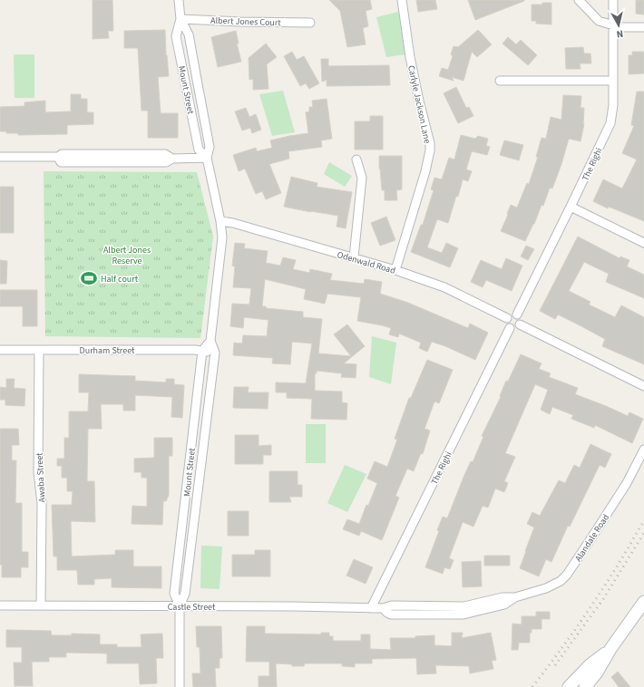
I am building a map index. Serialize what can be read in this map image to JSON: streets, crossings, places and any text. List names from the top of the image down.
{
  "streets": {
    "street": [
      "Albert Jones Court",
      "Mount Street",
      "Carlyle Jackson Lane",
      "The Righi",
      "Odenwald Road",
      "Durham Street",
      "Awaba Street",
      "Alandale Road",
      "Castle Street"
    ]
  },
  "crossings": [
    ["Albert Jones Court", "Mount Street"],
    ["Mount Street", "Odenwald Road"],
    ["Mount Street", "Durham Street"],
    ["Mount Street", "Castle Street"],
    ["Carlyle Jackson Lane", "Odenwald Road"],
    ["The Righi", "Odenwald Road"],
    ["The Righi", "Castle Street"],
    ["Durham Street", "Awaba Street"],
    ["Awaba Street", "Castle Street"],
    ["Alandale Road", "Castle Street"]
  ],
  "parks": ["Albert Jones Reserve"],
  "places": {
    "sports": ["Half court"]
  },
  "north": "bottom"
}
